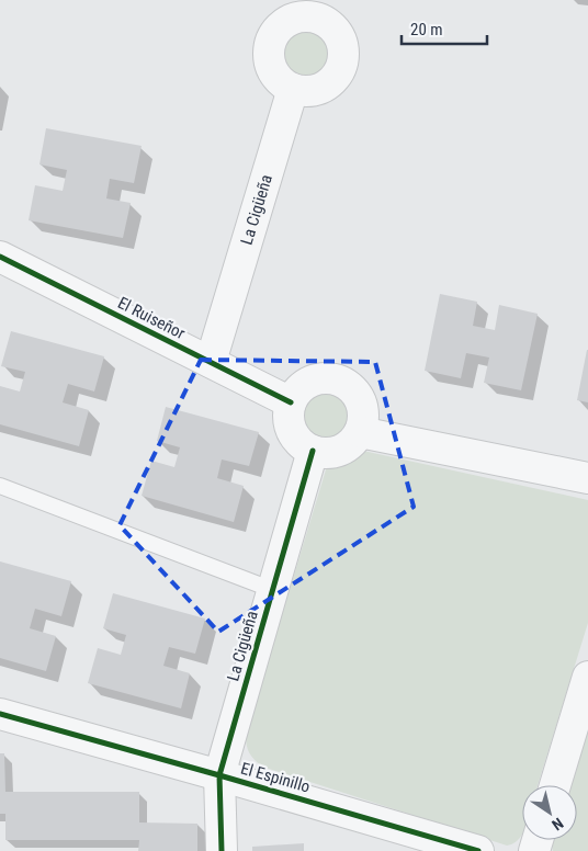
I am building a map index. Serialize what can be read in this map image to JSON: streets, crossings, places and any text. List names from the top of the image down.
{
  "streets": {
    "street": ["La Cigüeña", "El Ruiseñor", "El Espinillo"]
  },
  "crossings": [
    ["La Cigüeña", "El Ruiseñor"],
    ["La Cigüeña", "El Espinillo"]
  ],
  "scale_bar": "20 m",
  "north": "bottom right"
}
